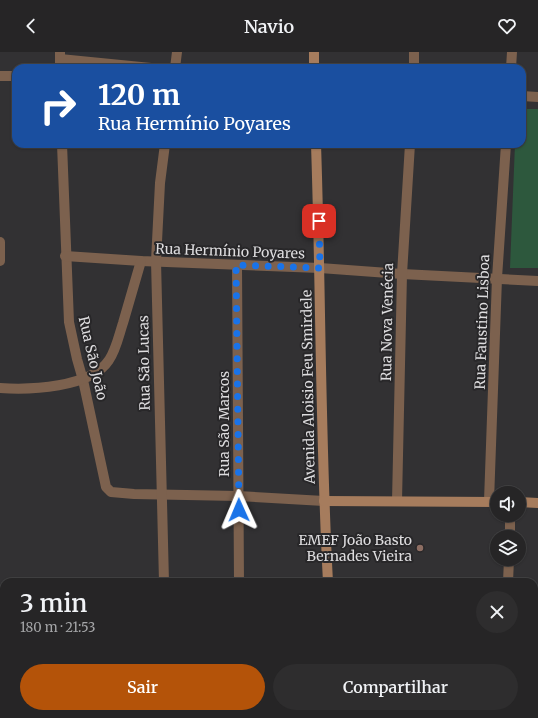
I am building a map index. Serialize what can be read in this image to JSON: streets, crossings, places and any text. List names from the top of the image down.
{
  "streets": {
    "street": [
      "Rua Hermínio Poyares",
      "Rua Nova Venécia",
      "Rua Faustino Lisboa",
      "Rua São João",
      "Rua São Lucas",
      "Avenida Aloisio Feu Smirdele",
      "Rua São Marcos"
    ]
  },
  "crossings": [
    ["Rua Hermínio Poyares", "Rua Nova Venécia"],
    ["Rua Hermínio Poyares", "Rua Faustino Lisboa"],
    ["Rua Hermínio Poyares", "Rua São João"],
    ["Rua Hermínio Poyares", "Rua São Lucas"],
    ["Rua Hermínio Poyares", "Avenida Aloisio Feu Smirdele"],
    ["Rua Hermínio Poyares", "Rua São Marcos"],
    ["Rua São João", "Rua São Lucas"]
  ],
  "places": ["EMEF João Basto Bernades Vieira"],
  "page": {
    "header": "Navio",
    "turn": ["120 m", "Rua Hermínio Poyares"],
    "heading": ["3 min", "180 m · 21:53"],
    "buttons": ["Sair", "Compartilhar"]
  }
}
